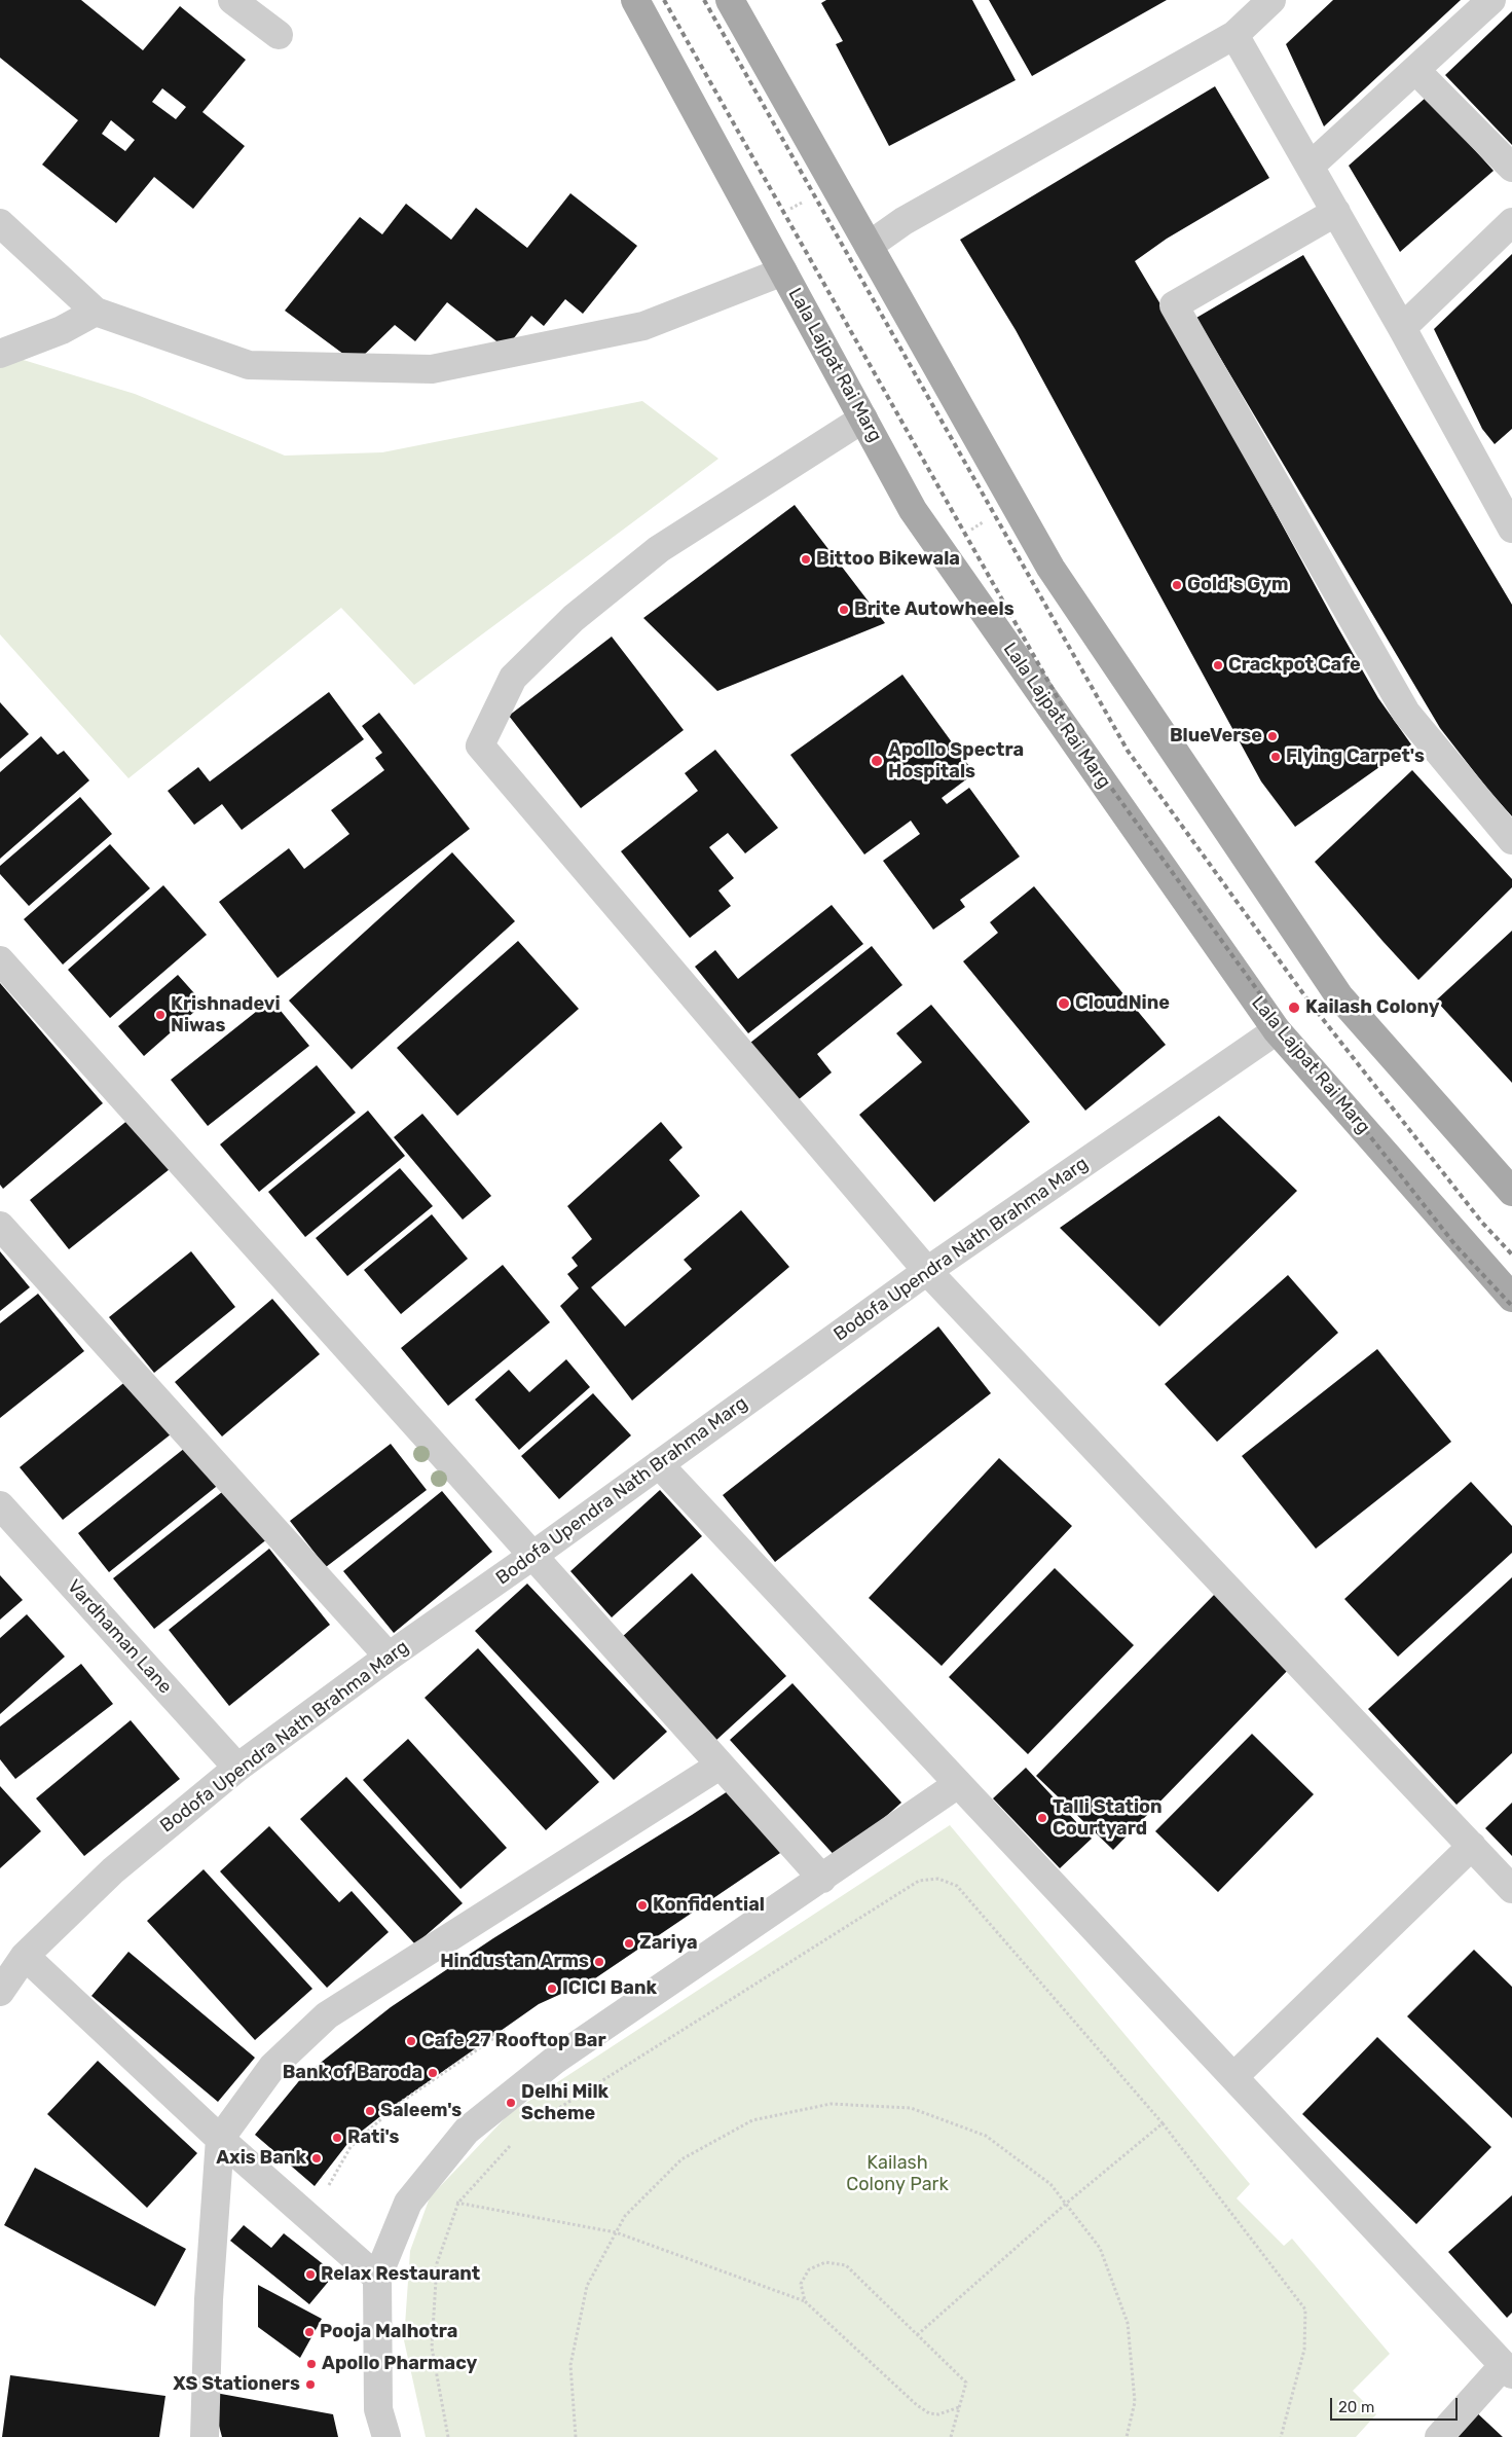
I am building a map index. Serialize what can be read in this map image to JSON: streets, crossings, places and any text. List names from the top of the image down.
{
  "streets": {
    "main road": ["Lala Lajpat Rai Marg"],
    "street": ["Bodofa Upendra Nath Brahma Marg", "Vardhaman Lane"]
  },
  "crossings": [
    ["Lala Lajpat Rai Marg", "Bodofa Upendra Nath Brahma Marg"],
    ["Bodofa Upendra Nath Brahma Marg", "Vardhaman Lane"]
  ],
  "parks": ["Kailash Colony Park"],
  "places": [
    "Bittoo Bikewala",
    "Gold's Gym",
    "Brite Autowheels",
    "Crackpot Cafe",
    "BlueVerse",
    "Flying Carpet's",
    "Apollo Spectra Hospitals",
    "CloudNine",
    "Kailash Colony",
    "Krishnadevi Niwas",
    "Talli Station Courtyard",
    "Konfidential",
    "Zariya",
    "Hindustan Arms",
    "ICICI Bank",
    "Cafe 27 Rooftop Bar",
    "Bank of Baroda",
    "Delhi Milk Scheme",
    "Saleem's",
    "Rati's",
    "Axis Bank",
    "Relax Restaurant",
    "Pooja Malhotra",
    "Apollo Pharmacy",
    "XS Stationers"
  ],
  "scale_bar": "20 m"
}
